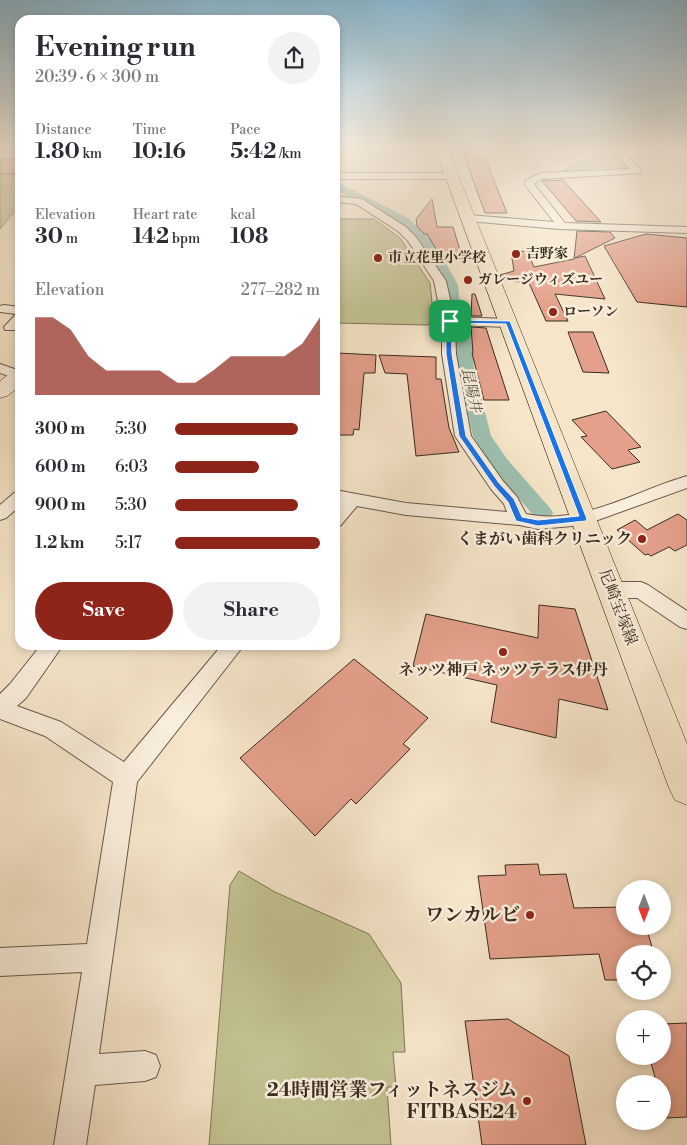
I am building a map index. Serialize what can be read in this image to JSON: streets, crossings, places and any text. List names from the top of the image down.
{
  "streets": {
    "main road": ["尼崎宝塚線"]
  },
  "water": ["昆陽井"],
  "places": [
    "吉野家",
    "市立花里小学校",
    "ガレージウィズユー",
    "ローソン",
    "くまがい歯科クリニック",
    "ネッツ神戸 ネッツテラス伊丹",
    "ワンカルビ",
    "24時間営業フィットネスジム FITBASE24"
  ],
  "north": "bottom",
  "page": {
    "heading": ["Evening run", "20:39 · 6 × 300 m"],
    "stats": [
      ["Distance", "1.80 km"],
      ["Time", "10:16"],
      ["Pace", "5:42 /km"],
      ["Elevation", "30 m"],
      ["Heart rate", "142 bpm"],
      ["kcal", "108"]
    ],
    "chart": ["Elevation", "277–282 m"],
    "list": [
      {
        "name": "300 m",
        "note": "5:30"
      },
      {
        "name": "600 m",
        "note": "6:03"
      },
      {
        "name": "900 m",
        "note": "5:30"
      },
      {
        "name": "1.2 km",
        "note": "5:17"
      }
    ],
    "buttons": ["Save", "Share"],
    "map_buttons": ["+", "−"]
  }
}
